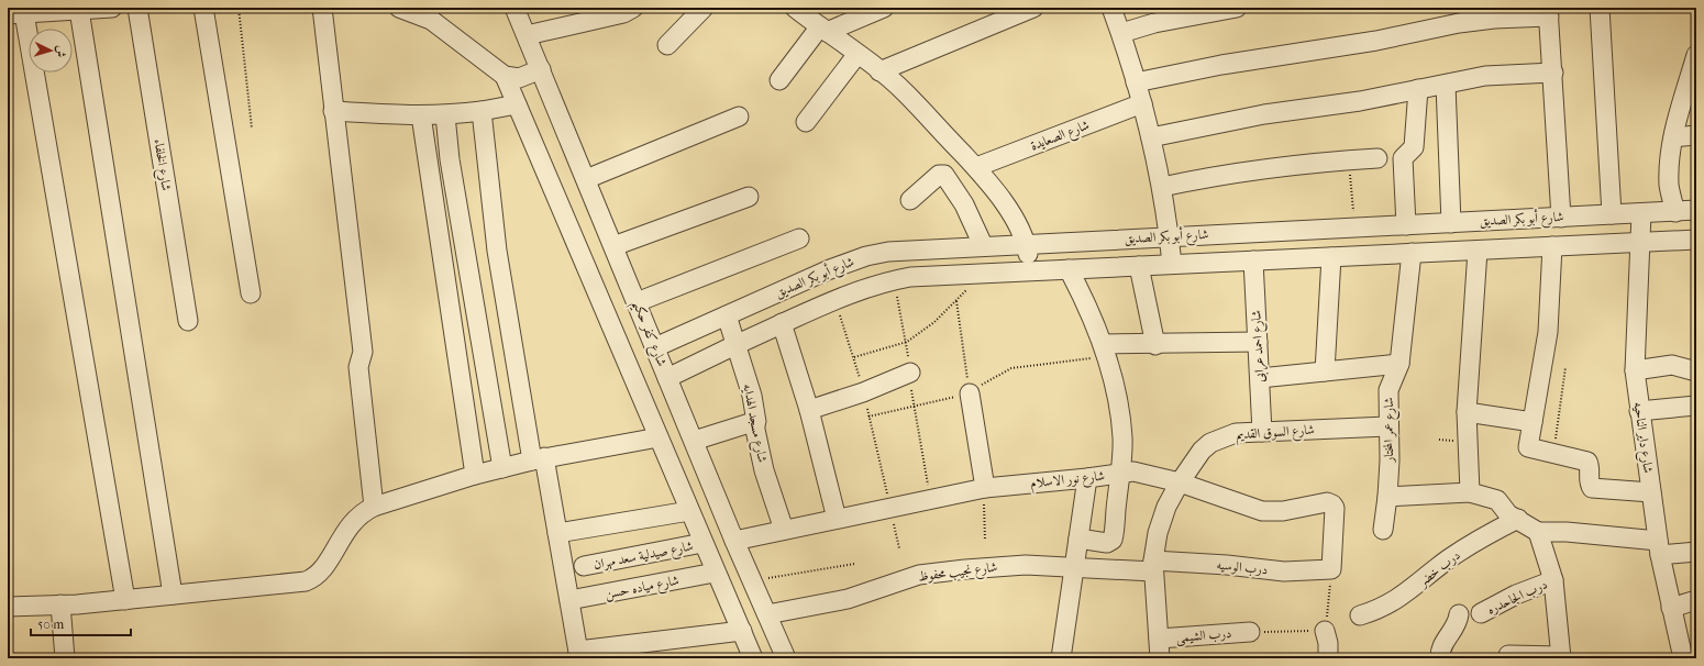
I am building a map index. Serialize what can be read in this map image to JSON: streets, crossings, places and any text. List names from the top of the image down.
{
  "streets": {
    "street": [
      "شارع الصعايدة",
      "شارع الخلفاء",
      "شارع أبو بكر الصديق",
      "شارع كفر حكيم",
      "شارع احمد عرابى",
      "شارع مسجد الهدايه",
      "شارع عمر المختار",
      "شارع السوق القديم",
      "شارع داير الناحيه",
      "شارع نور الاسلام",
      "شارع صيدلية سعد مهران",
      "درب الوسيه",
      "درب خضر",
      "شارع نجيب محفوظ",
      "شارع مياده حسن",
      "درب الجاحدره",
      "درب الشيمى"
    ]
  },
  "crossings": [
    ["شارع أبو بكر الصديق", "شارع كفر حكيم"],
    ["شارع أبو بكر الصديق", "شارع مسجد الهدايه"],
    ["شارع أبو بكر الصديق", "شارع داير الناحيه"],
    ["شارع كفر حكيم", "شارع نور الاسلام"],
    ["شارع كفر حكيم", "شارع نجيب محفوظ"],
    ["شارع احمد عرابى", "شارع السوق القديم"],
    ["شارع مسجد الهدايه", "شارع نور الاسلام"],
    ["شارع عمر المختار", "شارع السوق القديم"],
    ["شارع السوق القديم", "شارع نور الاسلام"],
    ["شارع السوق القديم", "درب الوسيه"],
    ["شارع السوق القديم", "درب الشيمى"],
    ["شارع نور الاسلام", "درب الوسيه"],
    ["درب الوسيه", "شارع نجيب محفوظ"]
  ],
  "scale_bar": "50 m",
  "north": "right"
}
